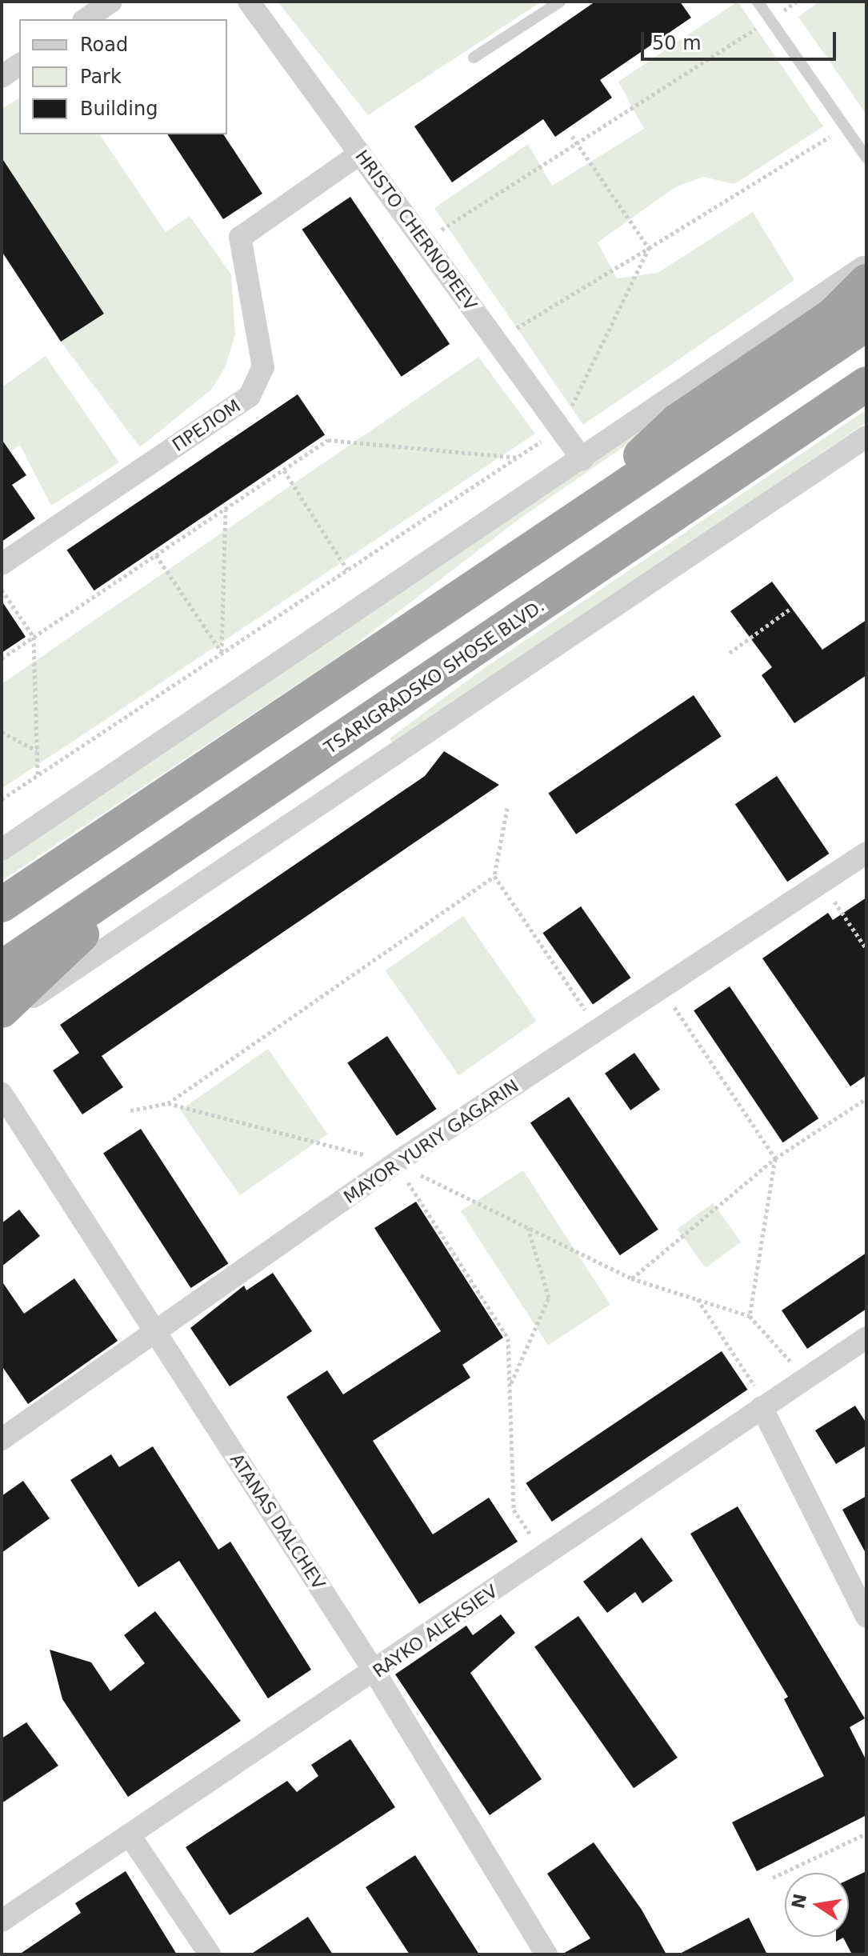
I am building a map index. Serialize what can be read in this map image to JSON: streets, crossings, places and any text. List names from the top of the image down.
{
  "streets": {
    "highway": ["TSARIGRADSKO SHOSE BLVD."],
    "street": [
      "HRISTO CHERNOPEEV",
      "ПРЕЛОМ",
      "MAYOR YURIY GAGARIN",
      "ATANAS DALCHEV",
      "RAYKO ALEKSIEV"
    ]
  },
  "crossings": [
    ["HRISTO CHERNOPEEV", "ПРЕЛОМ"],
    ["MAYOR YURIY GAGARIN", "ATANAS DALCHEV"],
    ["ATANAS DALCHEV", "RAYKO ALEKSIEV"]
  ],
  "legend": ["Road", "Park", "Building"],
  "scale_bar": "50 m",
  "north": "left"
}
